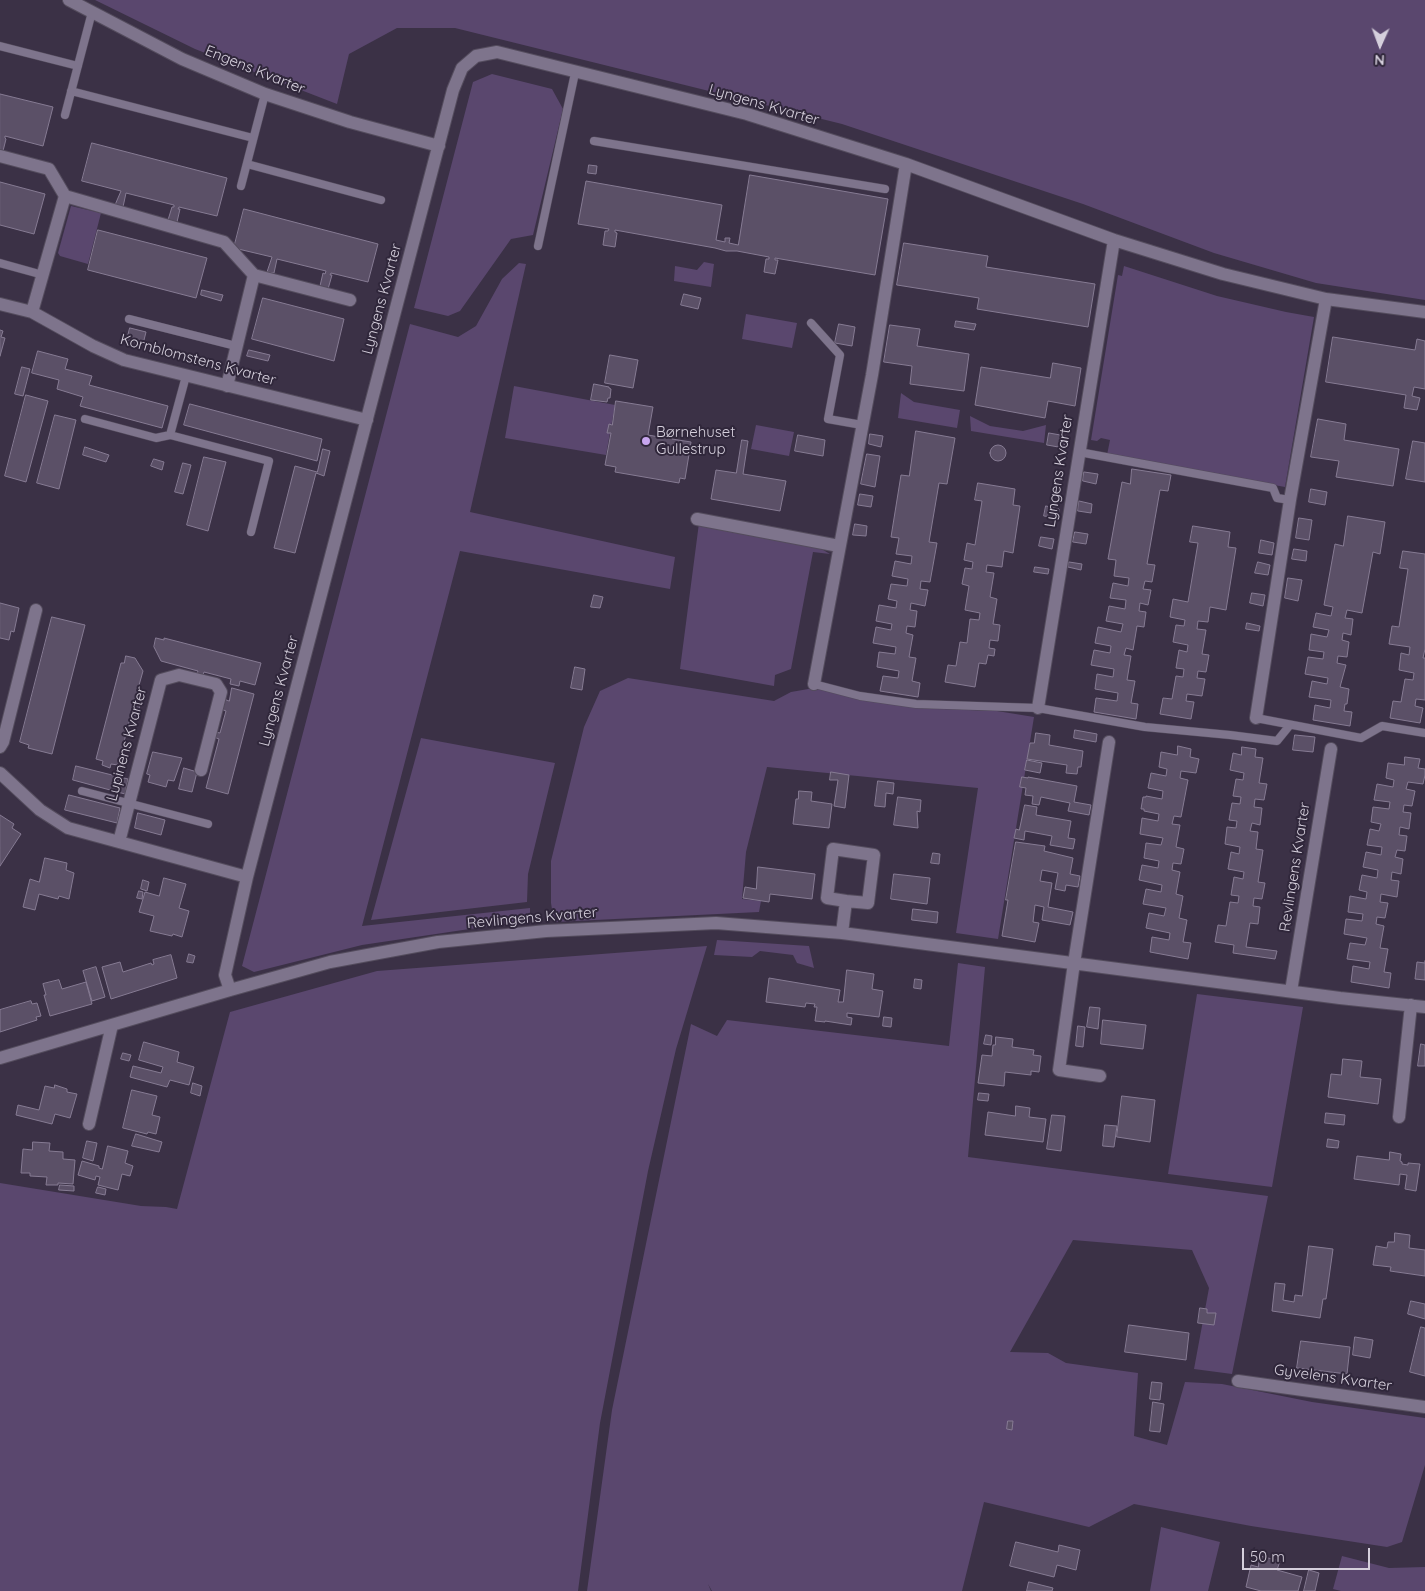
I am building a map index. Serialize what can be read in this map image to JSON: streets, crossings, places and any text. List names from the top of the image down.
{
  "streets": {
    "street": [
      "Engens Kvarter",
      "Lyngens Kvarter",
      "Kornblomstens Kvarter",
      "Lupinens Kvarter",
      "Revlingens Kvarter",
      "Gyvelens Kvarter"
    ]
  },
  "crossings": [
    ["Engens Kvarter", "Lyngens Kvarter"],
    ["Lyngens Kvarter", "Kornblomstens Kvarter"],
    ["Lyngens Kvarter", "Revlingens Kvarter"]
  ],
  "places": ["Børnehuset Gullestrup"],
  "scale_bar": "50 m",
  "north": "bottom"
}
